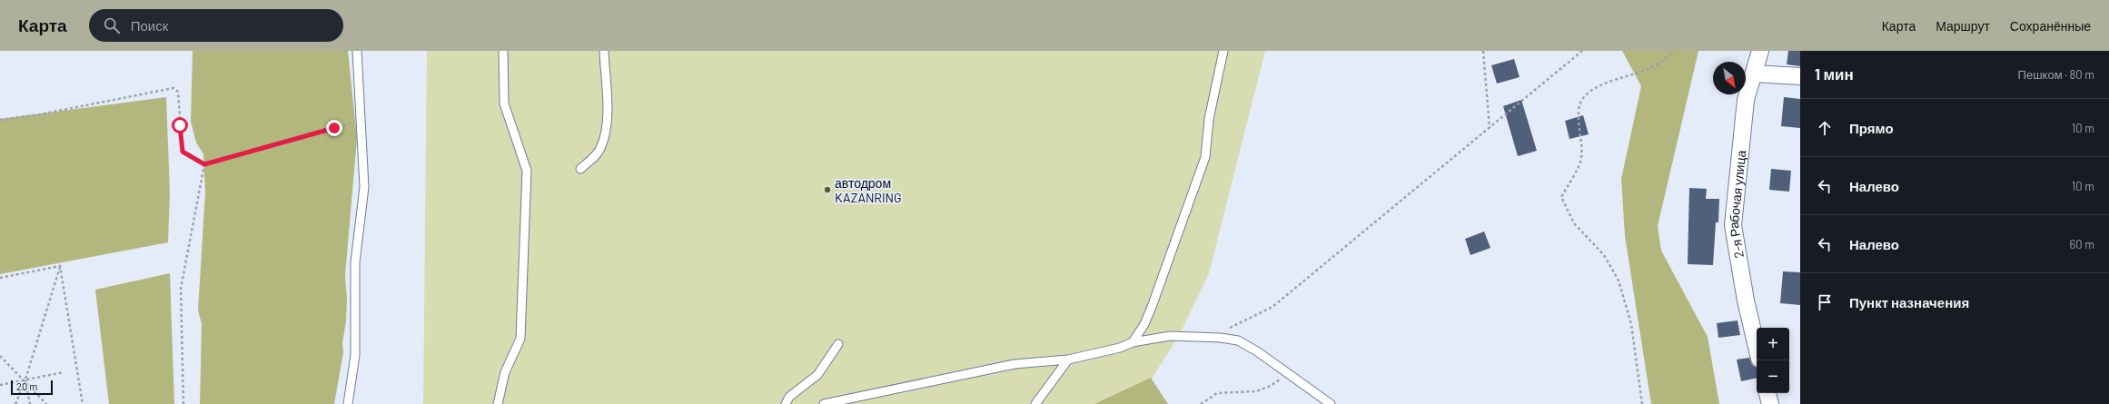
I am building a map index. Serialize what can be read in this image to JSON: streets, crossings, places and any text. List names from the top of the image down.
{
  "streets": {
    "street": ["2-я Рабочая улица"]
  },
  "places": ["автодром KAZANRING"],
  "scale_bar": "20 m",
  "north": "bottom right",
  "page": {
    "header": "Карта",
    "search": "Поиск",
    "nav": ["Карта", "Маршрут", "Сохранённые"],
    "heading": ["1 мин", "Пешком · 80 m"],
    "list": [
      ["Прямо", "10 m"],
      ["Налево", "10 m"],
      ["Налево", "60 m"],
      "Пункт назначения"
    ],
    "map_buttons": ["+", "−"],
    "scale": "20 m"
  }
}
